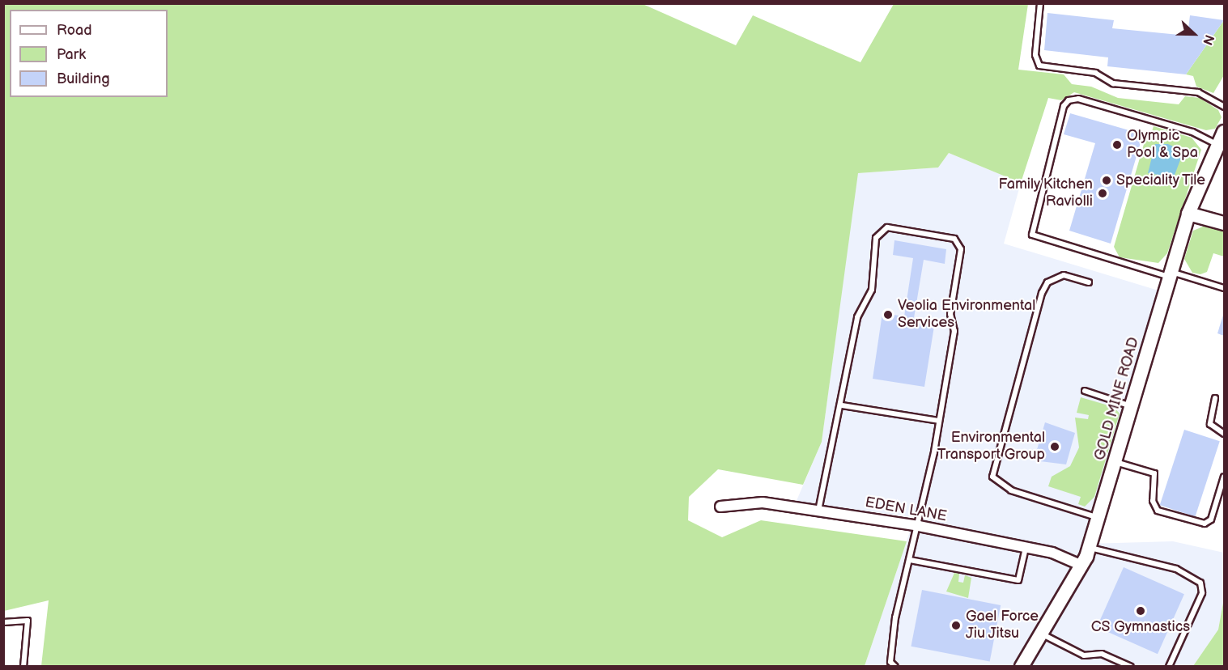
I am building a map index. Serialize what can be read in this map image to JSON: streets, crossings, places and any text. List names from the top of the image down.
{
  "streets": {
    "street": ["GOLD MINE ROAD", "EDEN LANE"]
  },
  "crossings": [
    ["GOLD MINE ROAD", "EDEN LANE"]
  ],
  "places": [
    "Olympic Pool & Spa",
    "Speciality Tile",
    "Family Kitchen Raviolli",
    "Veolia Environmental Services",
    "Environmental Transport Group",
    "CS Gymnastics",
    "Gael Force Jiu Jitsu"
  ],
  "legend": ["Road", "Park", "Building"],
  "north": "right"
}
